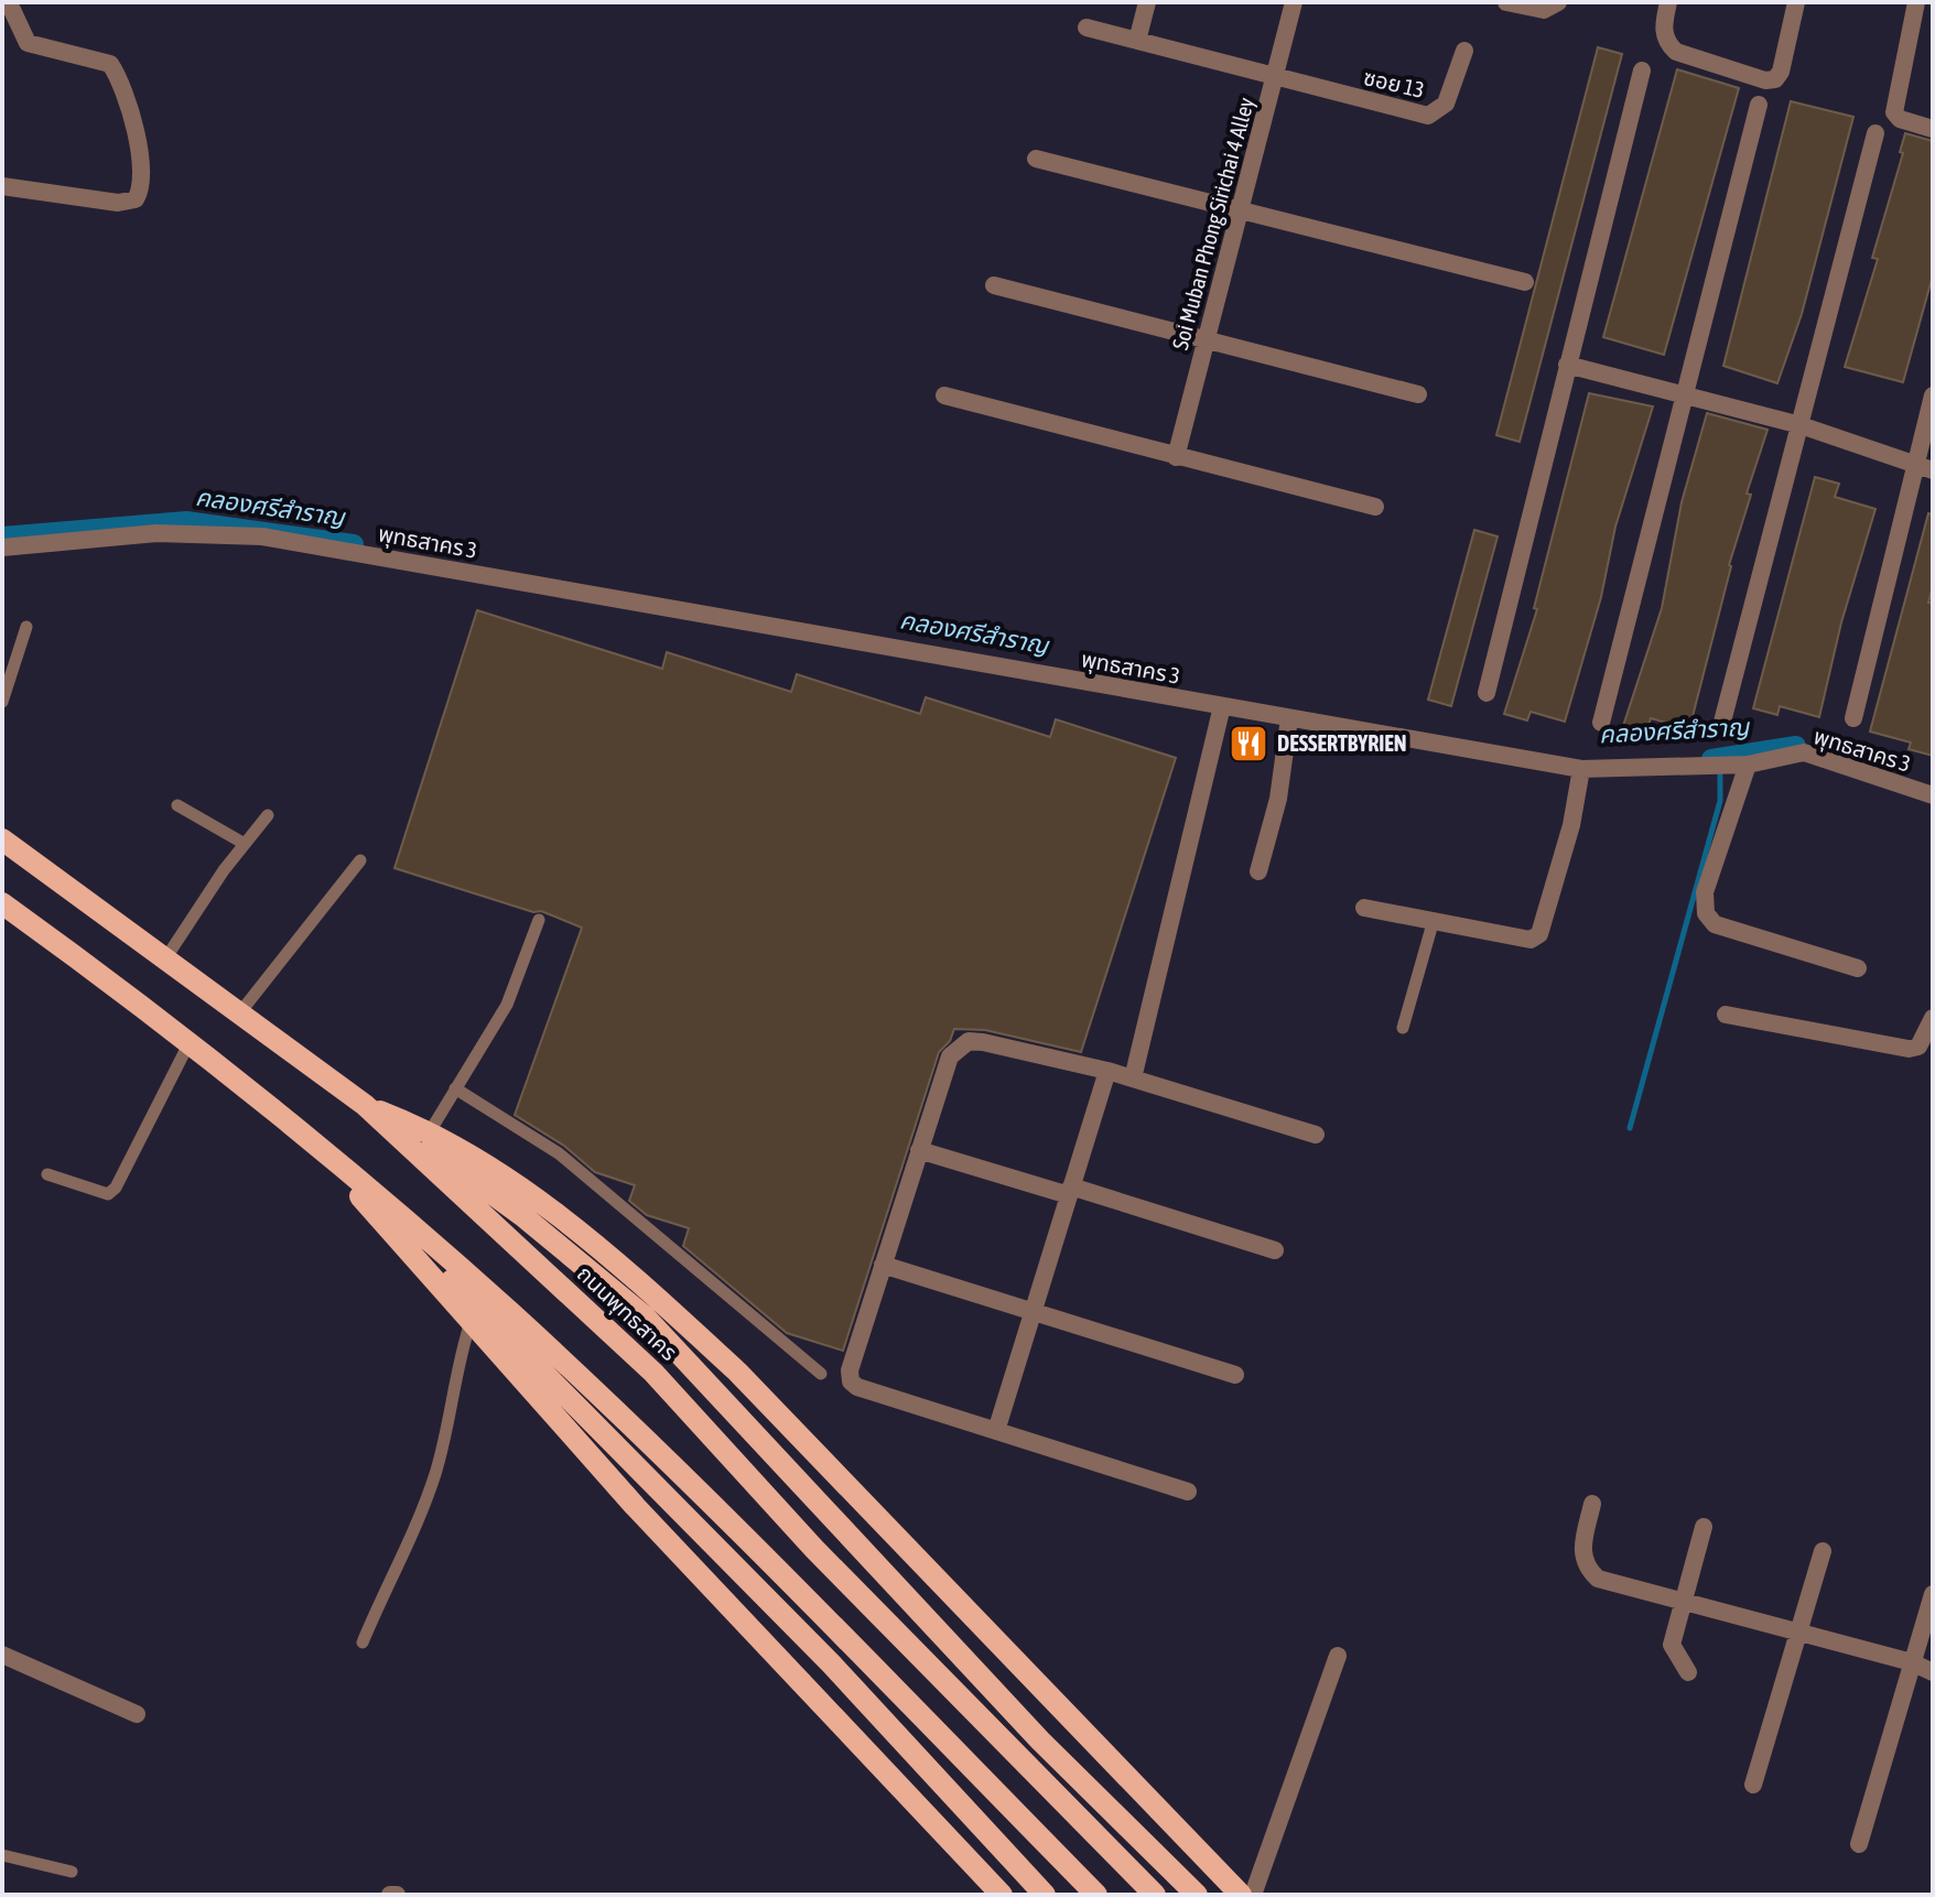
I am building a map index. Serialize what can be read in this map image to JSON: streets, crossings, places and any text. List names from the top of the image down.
{
  "streets": {
    "main road": ["ถนนพุทธสาคร"],
    "street": ["ซอย 13", "Soi Muban Phong Sirichai 4 Alley", "พุทธสาคร 3"]
  },
  "crossings": [
    ["ซอย 13", "Soi Muban Phong Sirichai 4 Alley"]
  ],
  "water": ["คลองศรีสำราญ"],
  "places": {
    "restaurant": ["DESSERTBYRIEN"]
  }
}
